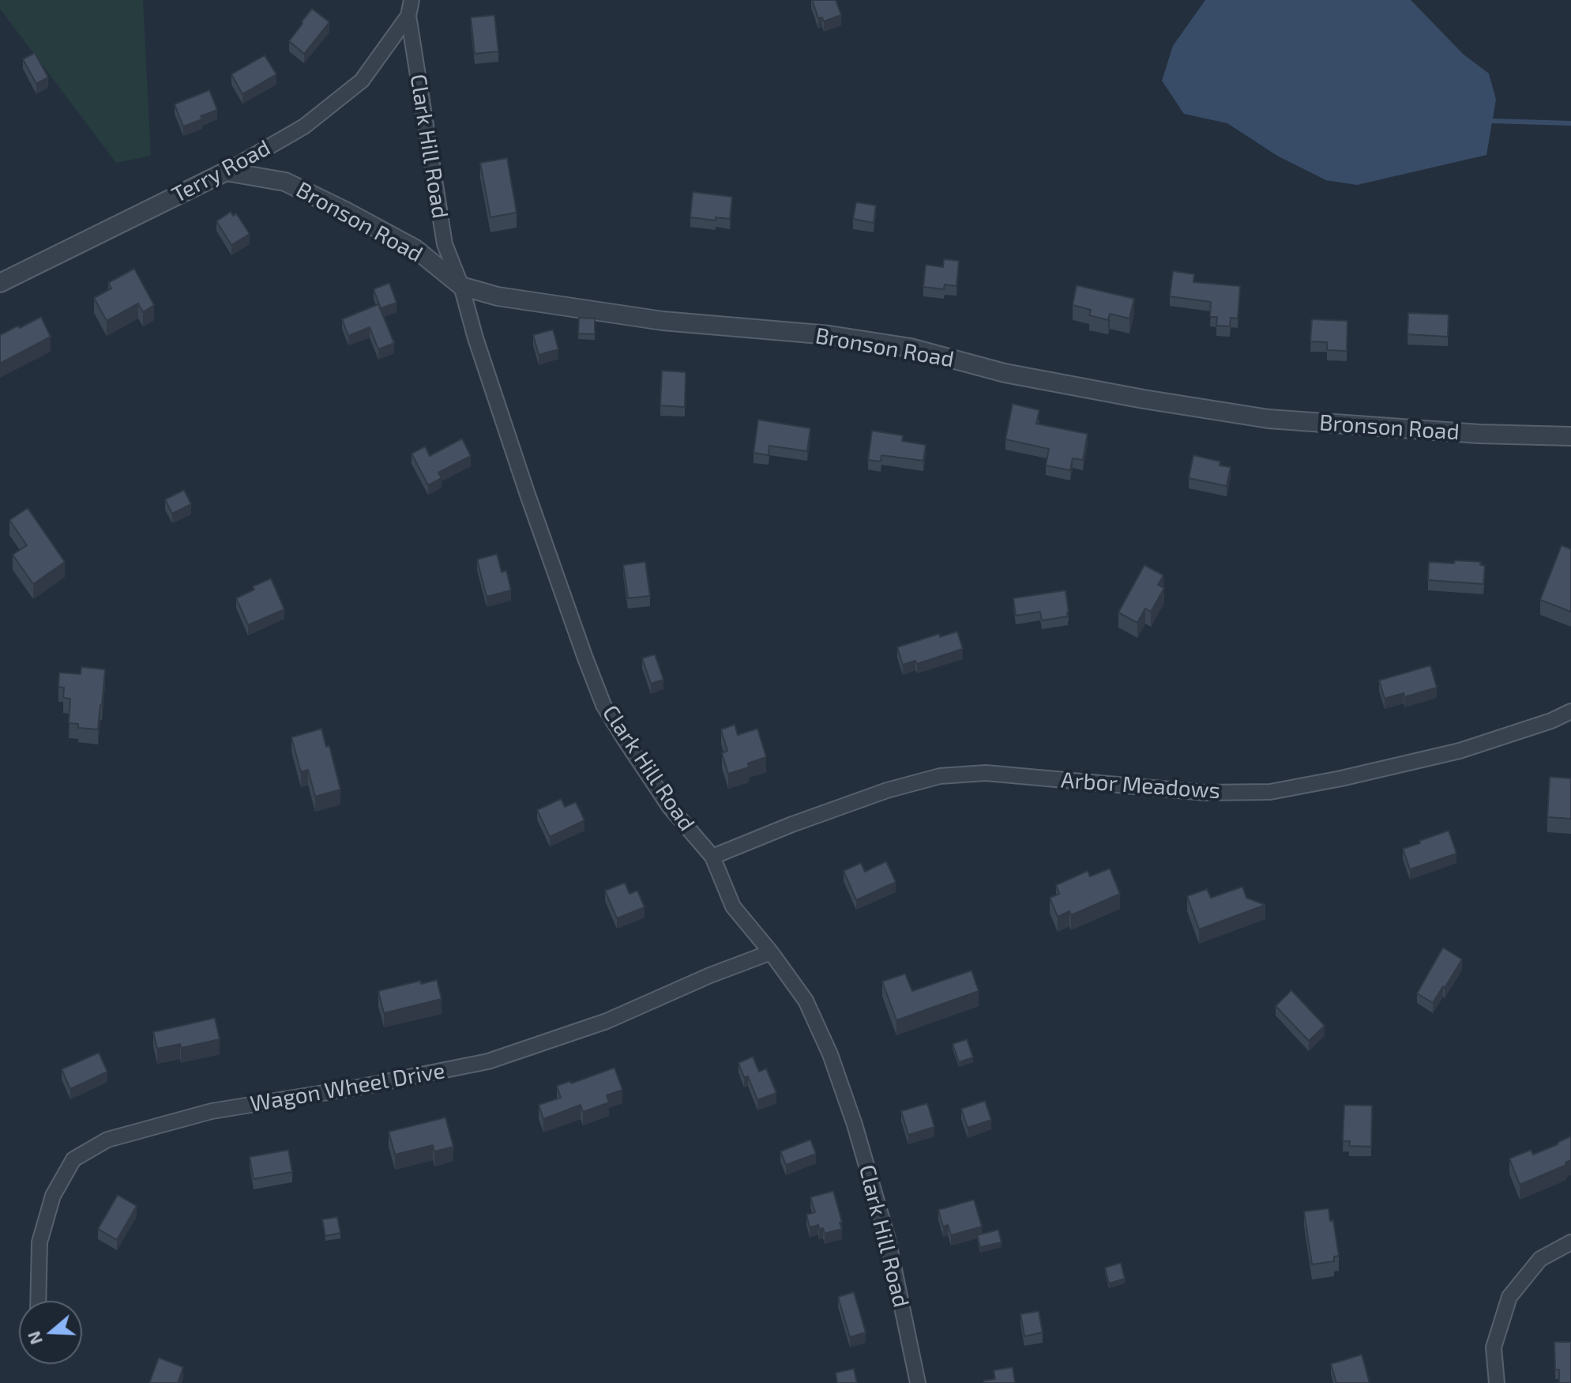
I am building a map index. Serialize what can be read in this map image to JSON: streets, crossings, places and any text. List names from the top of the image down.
{
  "streets": {
    "street": [
      "Clark Hill Road",
      "Terry Road",
      "Bronson Road",
      "Arbor Meadows",
      "Wagon Wheel Drive"
    ]
  },
  "crossings": [
    ["Clark Hill Road", "Terry Road"],
    ["Clark Hill Road", "Bronson Road"],
    ["Clark Hill Road", "Arbor Meadows"],
    ["Clark Hill Road", "Wagon Wheel Drive"],
    ["Terry Road", "Bronson Road"]
  ],
  "north": "left"
}
